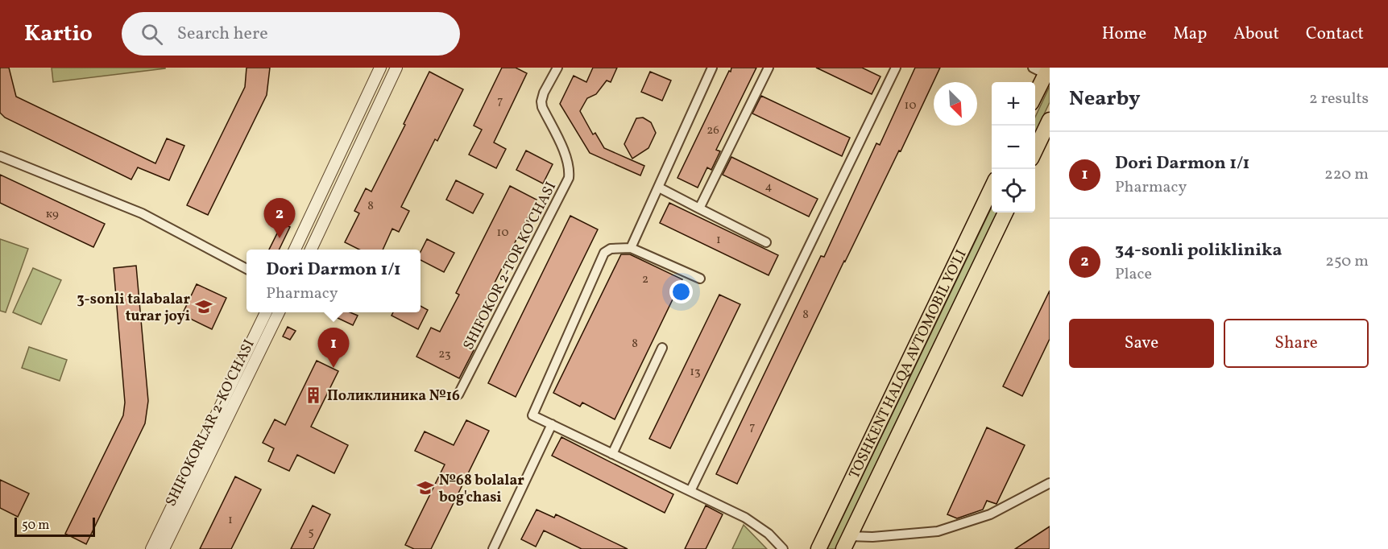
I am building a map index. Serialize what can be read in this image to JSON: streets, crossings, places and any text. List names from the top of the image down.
{
  "streets": {
    "highway": ["TOSHKENT HALQA AVTOMOBIL YO'LI"],
    "street": ["SHIFOKOR 2-TOR KO'CHASI", "SHIFOKORLAR 2-KO'CHASI"]
  },
  "places": {
    "school or university": ["3-sonli talabalar turar joyi", "№68 bolalar bog'chasi"],
    "building": ["Поликлиника №16"]
  },
  "house_numbers": [
    "7",
    "10",
    "26",
    "4",
    "8",
    "к9",
    "10",
    "1",
    "2",
    "8",
    "8",
    "23",
    "13",
    "7",
    "1",
    "5"
  ],
  "scale_bar": "50 m",
  "north": "bottom right",
  "page": {
    "header": "Kartio",
    "search": "Search here",
    "nav": [
      "Home",
      "Map",
      "About",
      "Contact"
    ],
    "heading": ["Nearby", "2 results"],
    "map_buttons": ["+", "−"],
    "list": [
      {
        "mark": "1",
        "name": "Dori Darmon 1/1",
        "note": "Pharmacy",
        "value": "220 m"
      },
      {
        "mark": "2",
        "name": "34-sonli poliklinika",
        "note": "Place",
        "value": "250 m"
      }
    ],
    "pins": ["2", "1"],
    "popup": ["Dori Darmon 1/1", "Pharmacy"],
    "buttons": ["Save", "Share"],
    "scale": "50 m"
  }
}
